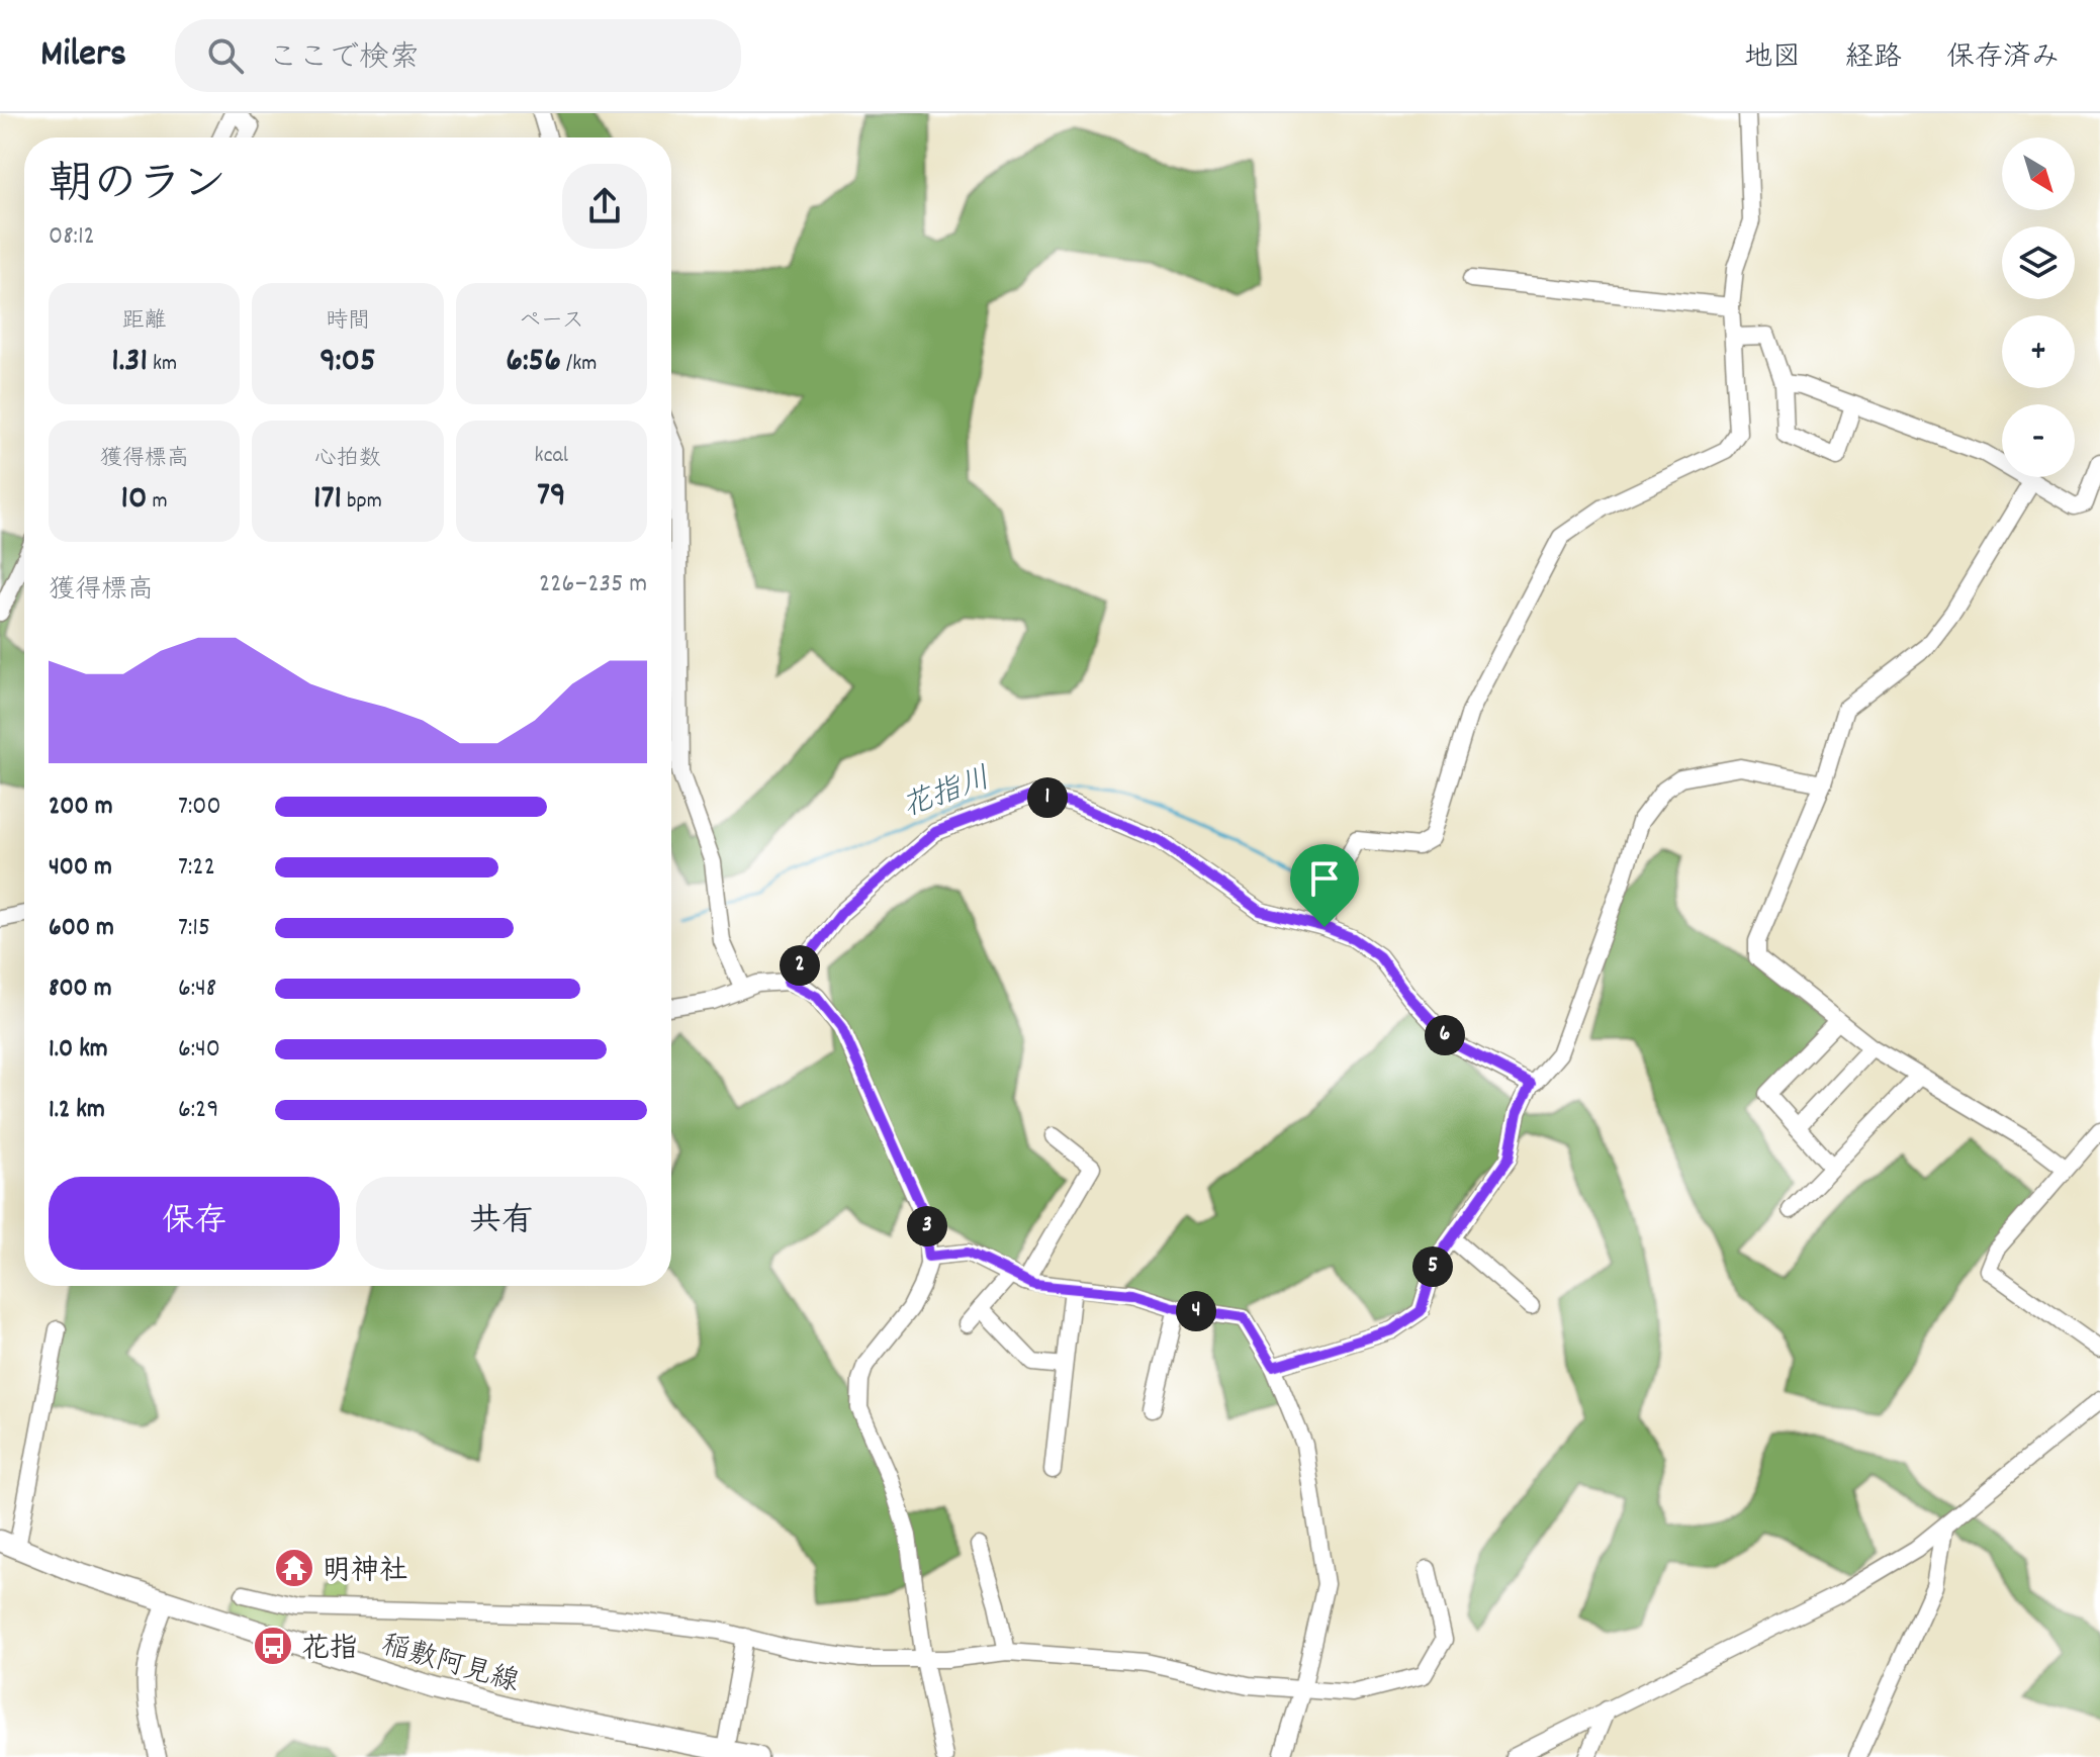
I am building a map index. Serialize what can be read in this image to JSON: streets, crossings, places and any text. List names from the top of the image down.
{
  "streets": {
    "main road": ["稲敷阿見線"]
  },
  "water": ["花指川"],
  "places": {
    "temple": ["明神社"],
    "bus stop": ["花指"]
  },
  "north": "bottom right",
  "page": {
    "header": "Milers",
    "search": "ここで検索",
    "nav": ["地図", "経路", "保存済み"],
    "map_buttons": ["+", "−"],
    "heading": ["朝のラン", "08:12"],
    "stats": [
      ["距離", "1.31 km"],
      ["時間", "9:05"],
      ["ペース", "6:56 /km"],
      ["獲得標高", "10 m"],
      ["心拍数", "171 bpm"],
      ["kcal", "79"]
    ],
    "chart": ["獲得標高", "226–235 m"],
    "list": [
      {
        "name": "200 m",
        "note": "7:00"
      },
      {
        "name": "400 m",
        "note": "7:22"
      },
      {
        "name": "600 m",
        "note": "7:15"
      },
      {
        "name": "800 m",
        "note": "6:48"
      },
      {
        "name": "1.0 km",
        "note": "6:40"
      },
      {
        "name": "1.2 km",
        "note": "6:29"
      }
    ],
    "pins": [
      "1",
      "2",
      "6",
      "3",
      "5",
      "4"
    ],
    "buttons": ["保存", "共有"]
  }
}
